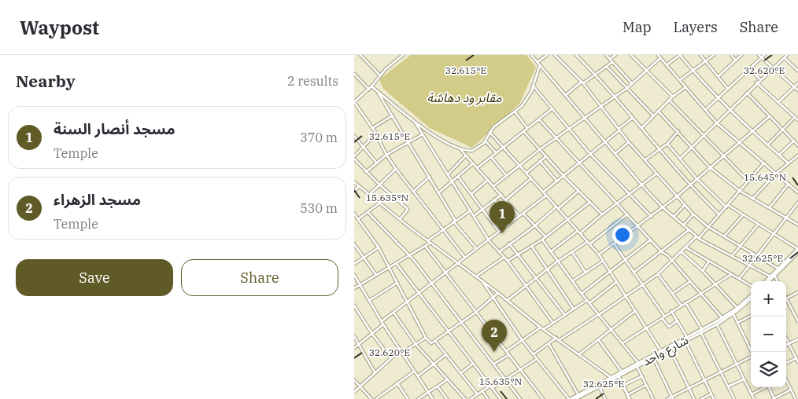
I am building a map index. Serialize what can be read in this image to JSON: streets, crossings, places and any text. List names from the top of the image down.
{
  "streets": {
    "street": ["شارع واحد"]
  },
  "parks": ["مقابر ود دهاشة"],
  "page": {
    "header": "Waypost",
    "nav": ["Map", "Layers", "Share"],
    "heading": ["Nearby", "2 results"],
    "list": [
      {
        "mark": "1",
        "name": "مسجد أنصار السنة",
        "note": "Temple",
        "value": "370 m"
      },
      {
        "mark": "2",
        "name": "مسجد الزهراء",
        "note": "Temple",
        "value": "530 m"
      }
    ],
    "pins": ["1", "2"],
    "buttons": ["Save", "Share"],
    "map_buttons": ["+", "−"]
  },
  "coordinates": [
    "32.620°E",
    "32.615°E",
    "15.645°N",
    "15.635°N",
    "32.625°E"
  ]
}
